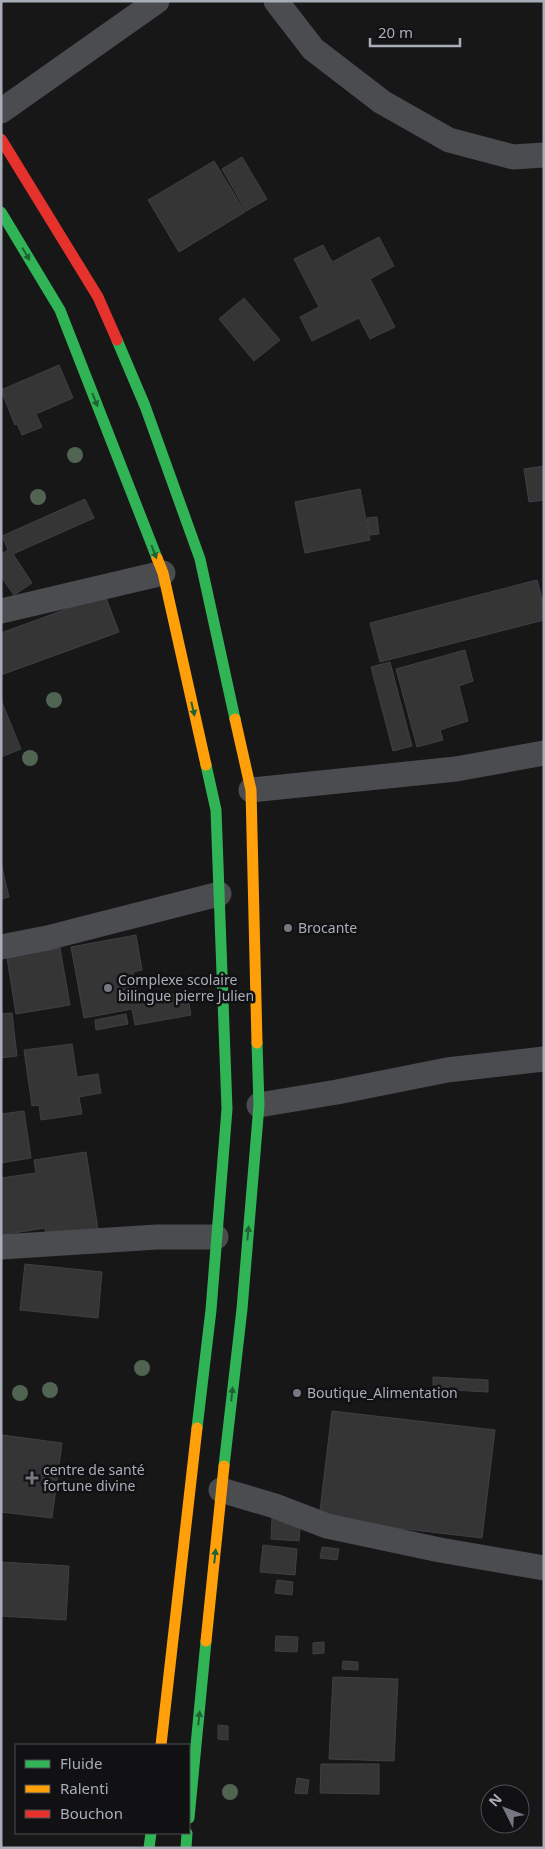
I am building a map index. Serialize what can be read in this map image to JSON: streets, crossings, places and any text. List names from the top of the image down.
{
  "places": {
    "other": ["Brocante", "Complexe scolaire bilingue pierre Julien", "Boutique_Alimentation"],
    "health": ["centre de santé fortune divine"]
  },
  "legend": ["Fluide", "Ralenti", "Bouchon"],
  "scale_bar": "20 m",
  "north": "top left"
}
